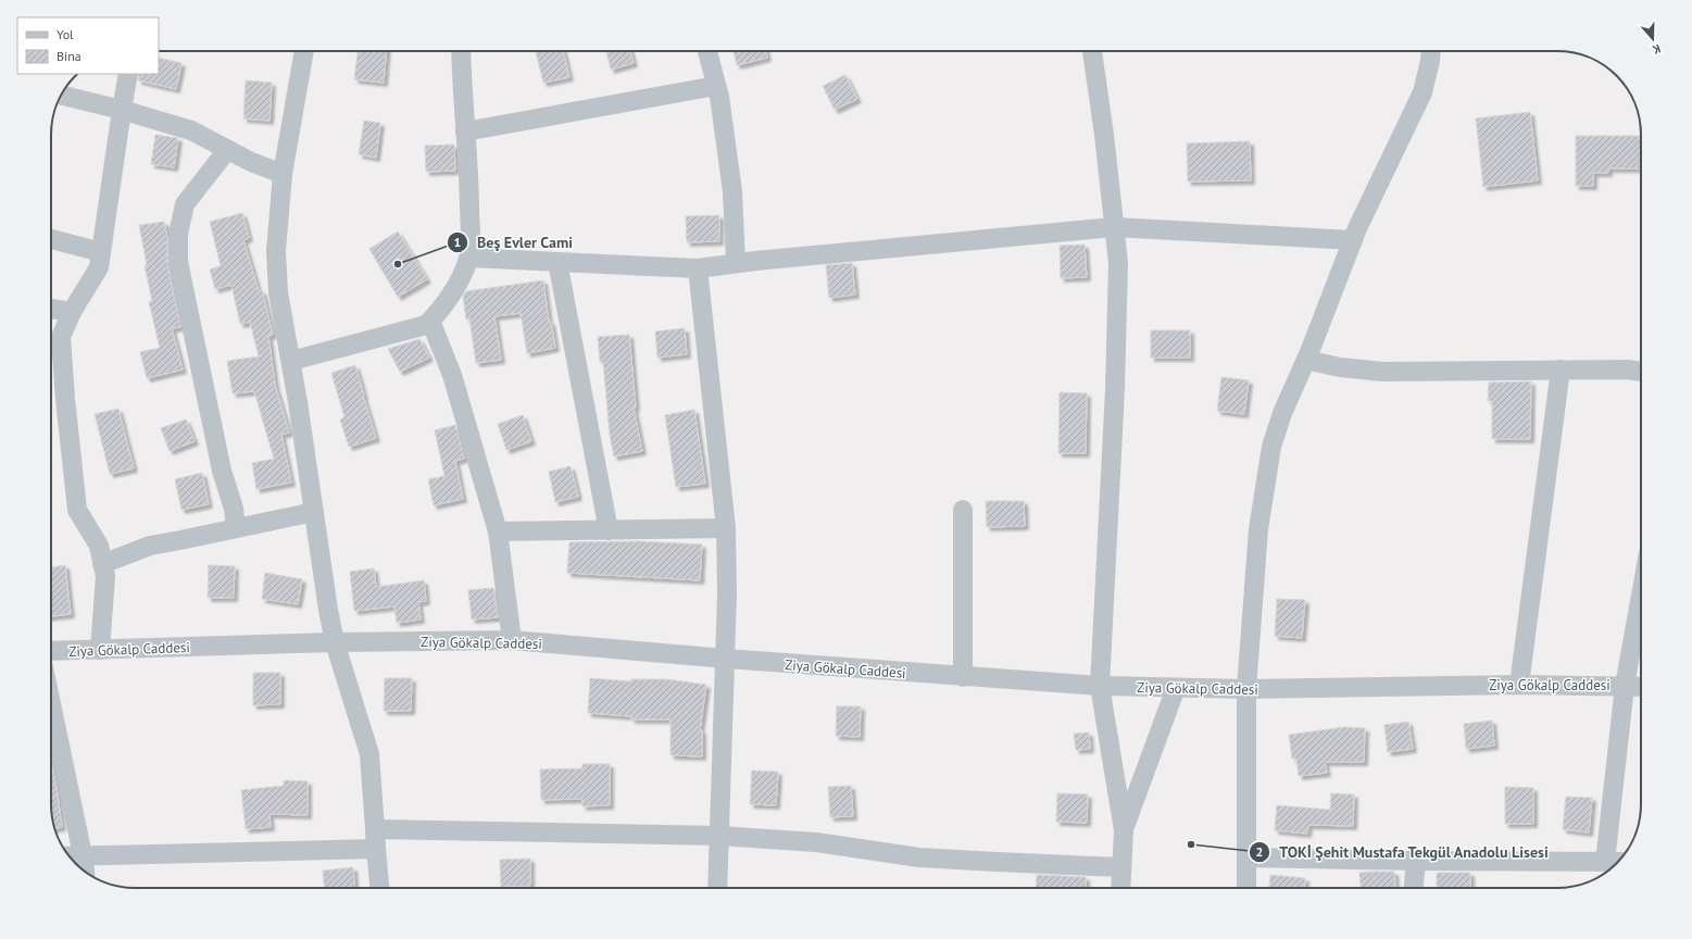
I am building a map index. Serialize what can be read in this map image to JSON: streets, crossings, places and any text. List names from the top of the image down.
{
  "streets": {
    "street": ["Ziya Gökalp Caddesi"]
  },
  "places": ["Beş Evler Cami", "TOKİ Şehit Mustafa Tekgül Anadolu Lisesi"],
  "legend": ["Yol", "Bina"],
  "north": "bottom"
}
